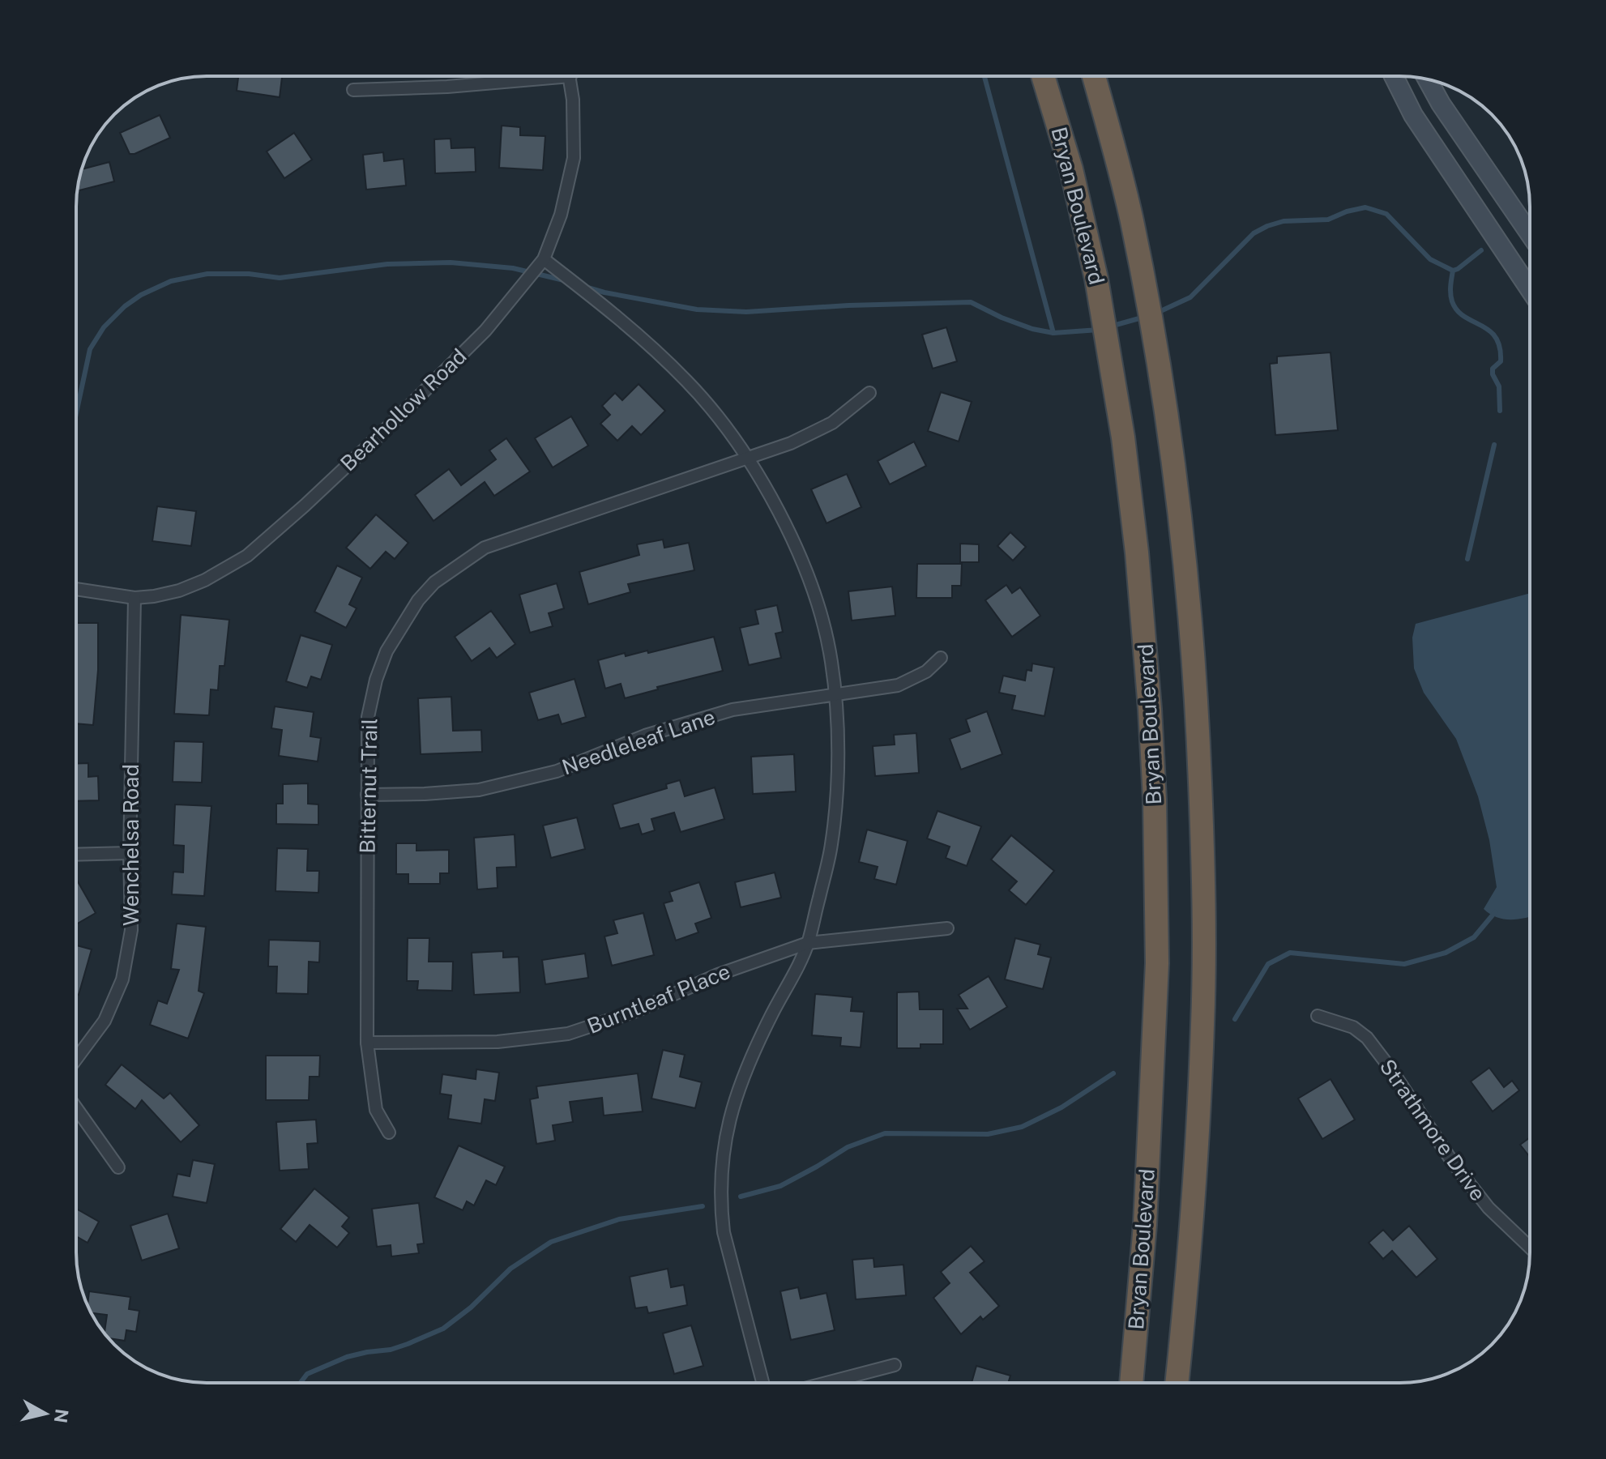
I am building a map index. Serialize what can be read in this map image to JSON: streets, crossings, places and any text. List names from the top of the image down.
{
  "streets": {
    "highway": ["Bryan Boulevard"],
    "street": [
      "Bearhollow Road",
      "Needleleaf Lane",
      "Bitternut Trail",
      "Wenchelsa Road",
      "Burntleaf Place",
      "Strathmore Drive"
    ]
  },
  "crossings": [
    ["Bearhollow Road", "Wenchelsa Road"],
    ["Needleleaf Lane", "Bitternut Trail"],
    ["Bitternut Trail", "Burntleaf Place"]
  ],
  "north": "right"
}
